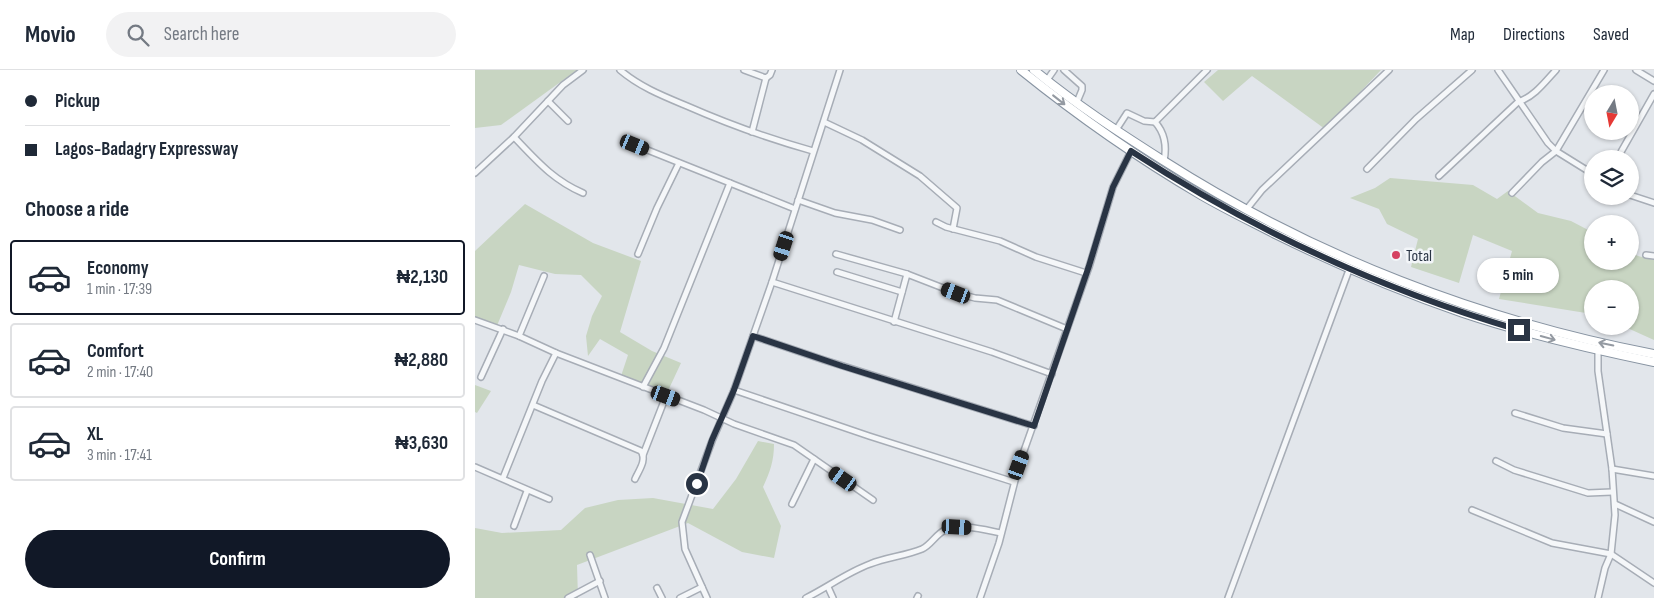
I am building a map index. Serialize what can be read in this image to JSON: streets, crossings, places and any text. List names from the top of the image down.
{
  "places": ["Total"],
  "north": "bottom",
  "page": {
    "header": "Movio",
    "search": "Search here",
    "nav": ["Map", "Directions", "Saved"],
    "banner": ["Pickup", "Lagos-Badagry Expressway"],
    "map_buttons": ["+", "−"],
    "heading": "Choose a ride",
    "list": [
      {
        "name": "Economy",
        "note": "1 min · 17:39",
        "value": "₦2,130"
      },
      {
        "name": "Comfort",
        "note": "2 min · 17:40",
        "value": "₦2,880"
      },
      {
        "name": "XL",
        "note": "3 min · 17:41",
        "value": "₦3,630"
      }
    ],
    "bubble": "5 min",
    "buttons": "Confirm"
  }
}
